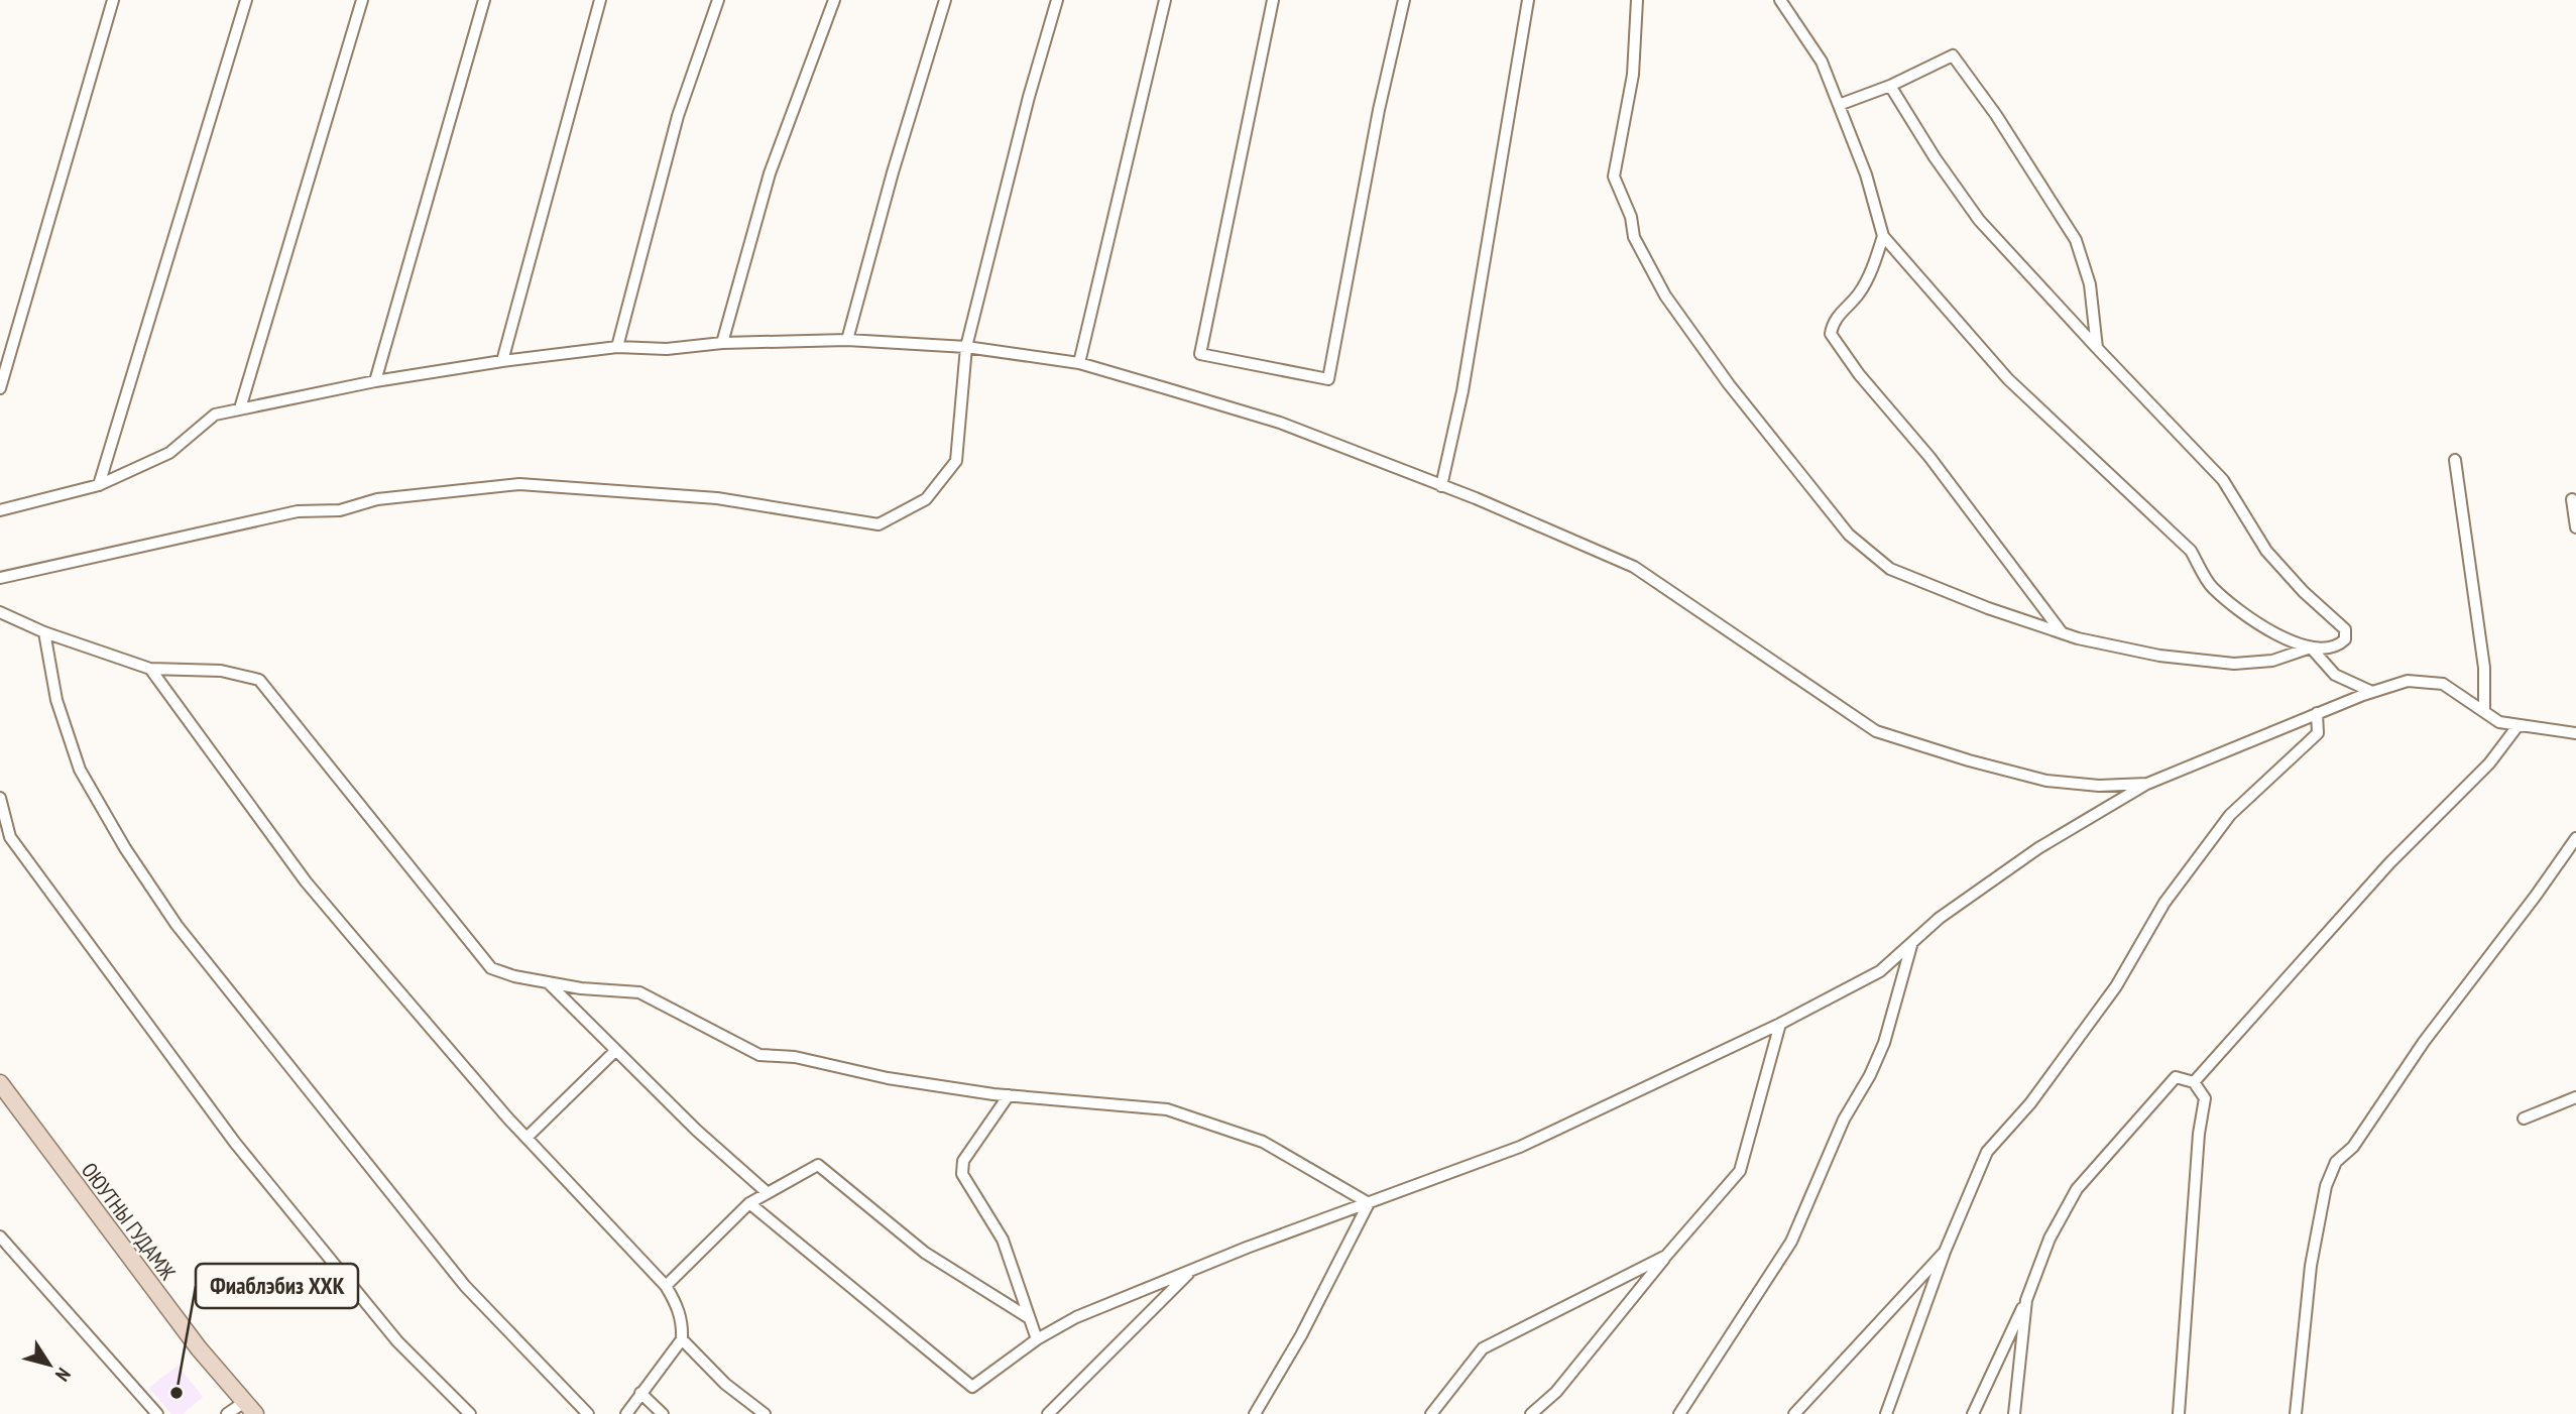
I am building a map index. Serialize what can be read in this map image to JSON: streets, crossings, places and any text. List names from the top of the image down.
{
  "streets": {
    "street": ["ОЮУТНЫ ГУДАМЖ"]
  },
  "places": ["Фиаблэбиз ХХК"],
  "north": "bottom right"
}
